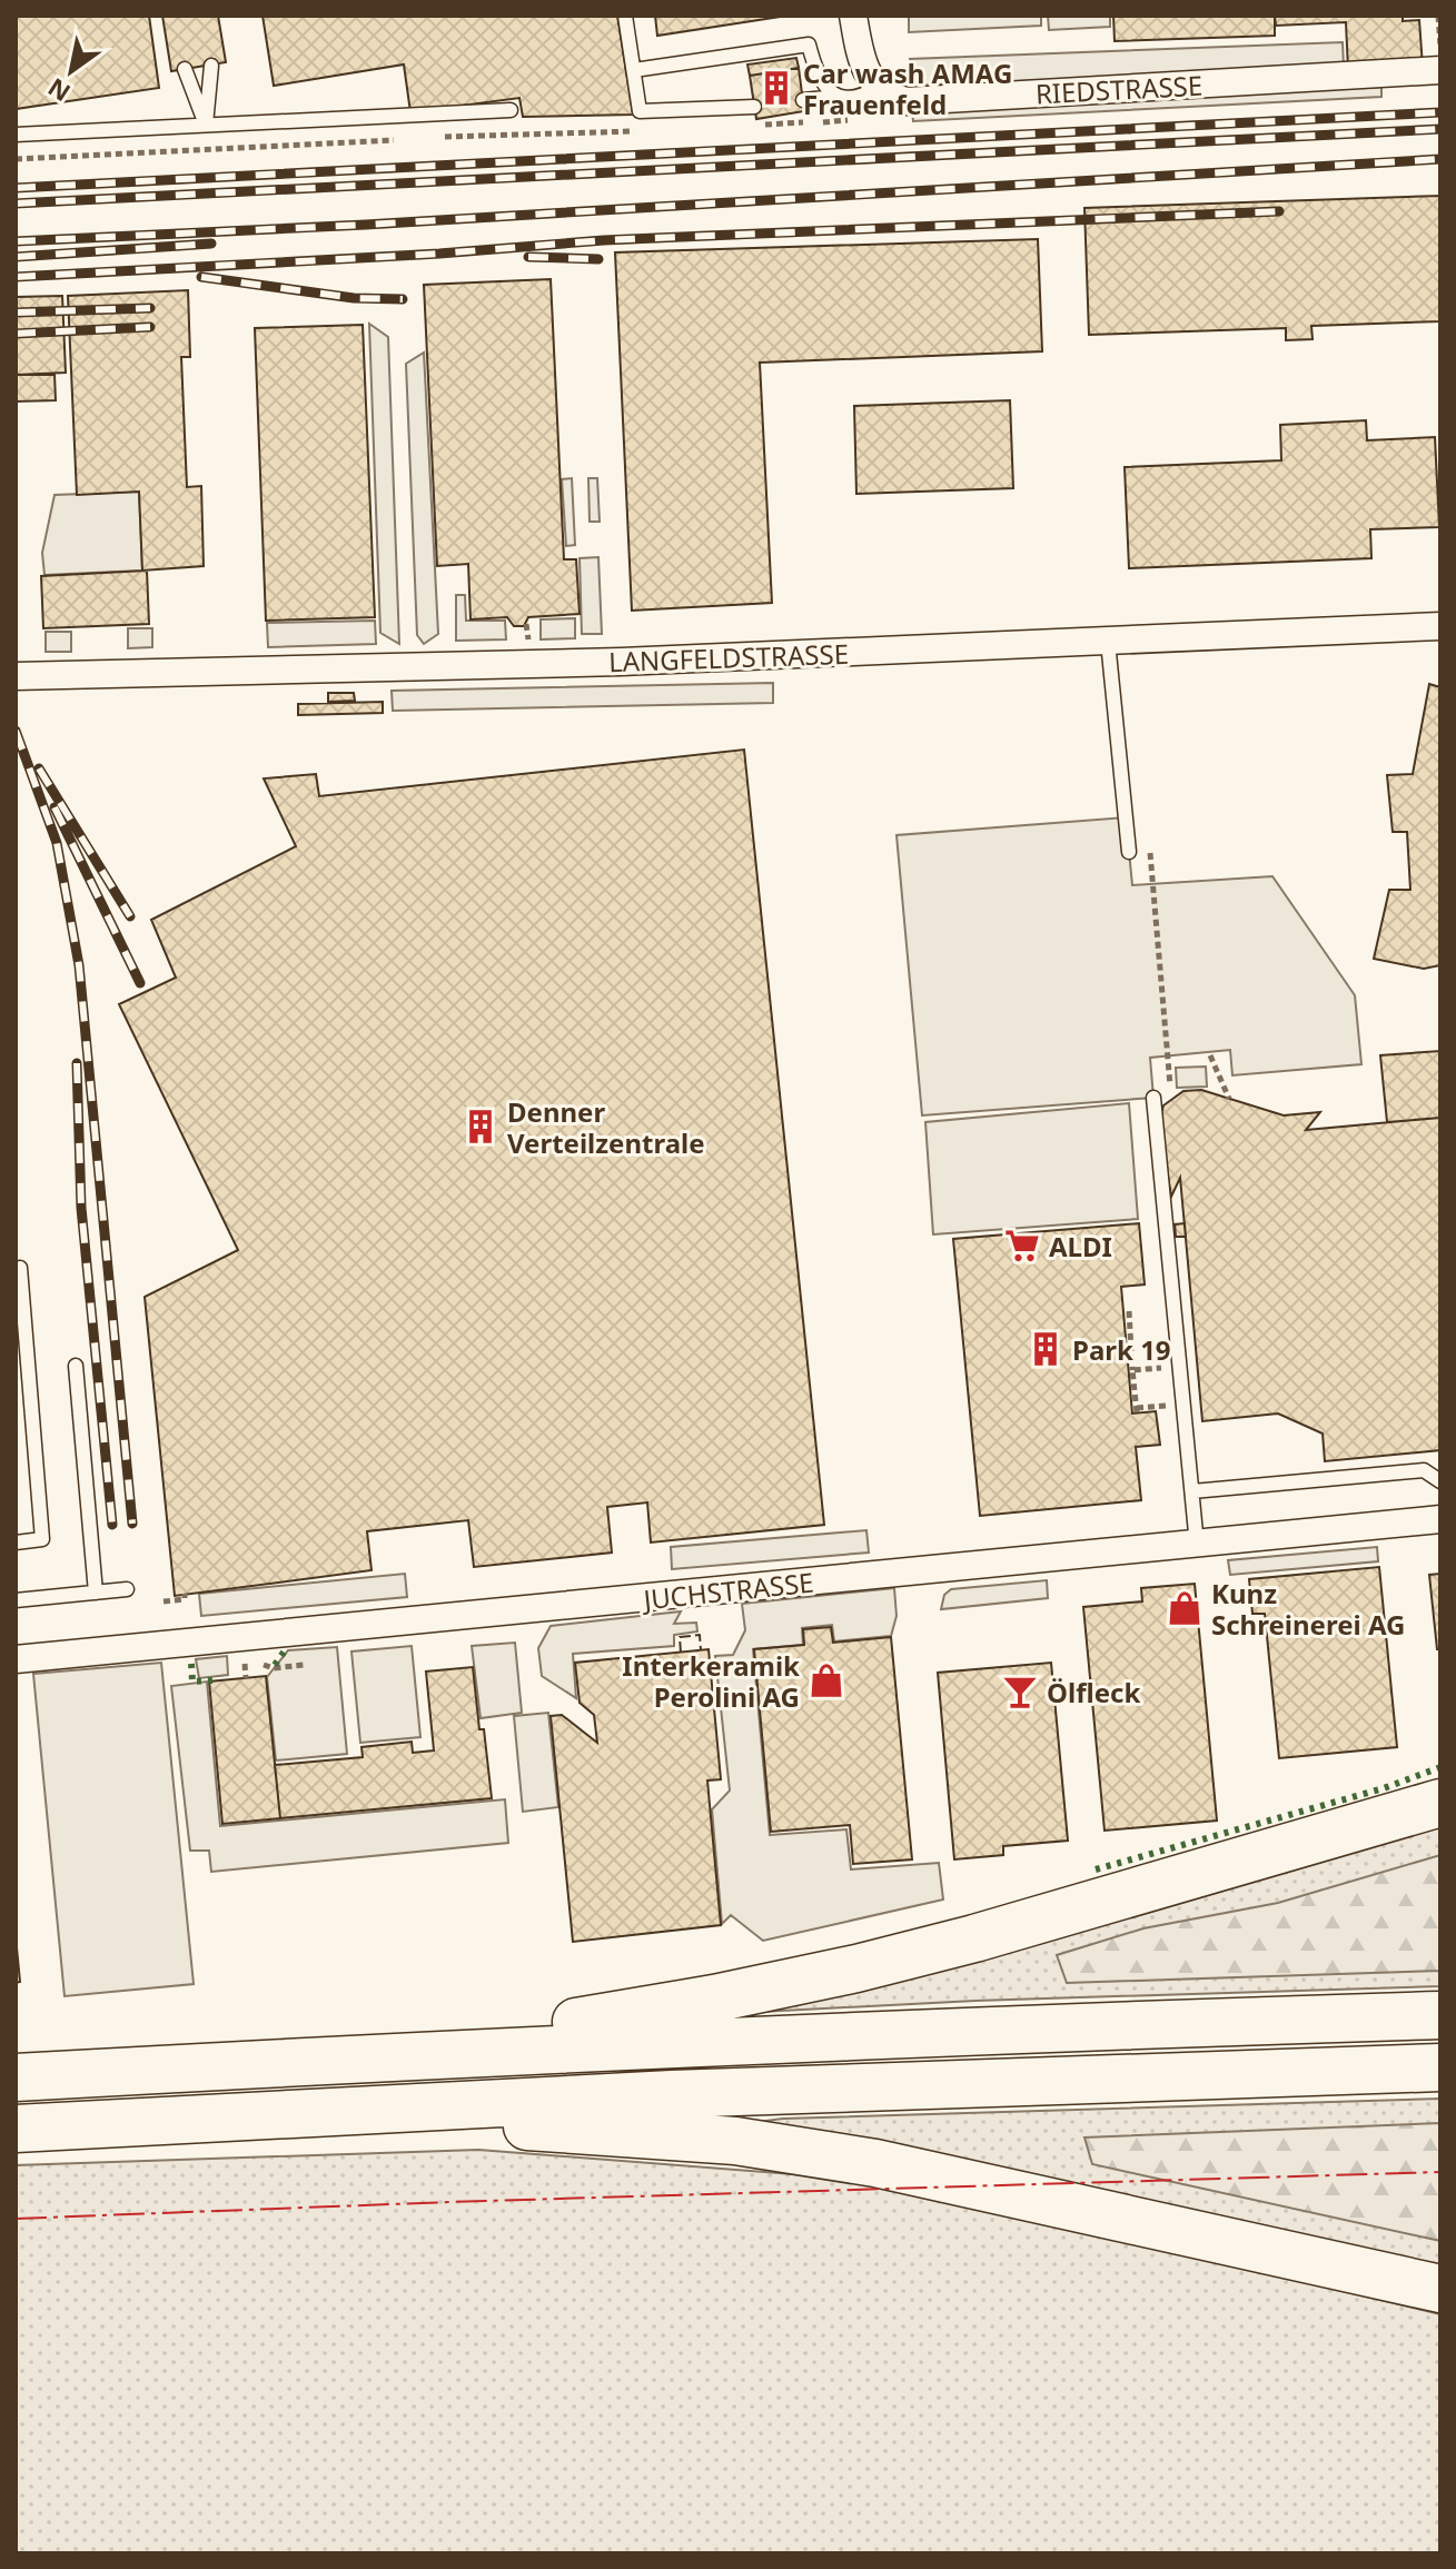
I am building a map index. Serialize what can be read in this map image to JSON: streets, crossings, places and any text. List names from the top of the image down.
{
  "streets": {
    "street": ["RIEDSTRASSE", "LANGFELDSTRASSE", "JUCHSTRASSE"]
  },
  "places": {
    "building": ["Car wash AMAG Frauenfeld", "Denner Verteilzentrale", "Park 19"],
    "supermarket": ["ALDI"],
    "shop": ["Kunz Schreinerei AG", "Interkeramik Perolini AG"],
    "bar": ["Ölfleck"]
  },
  "north": "bottom left"
}
